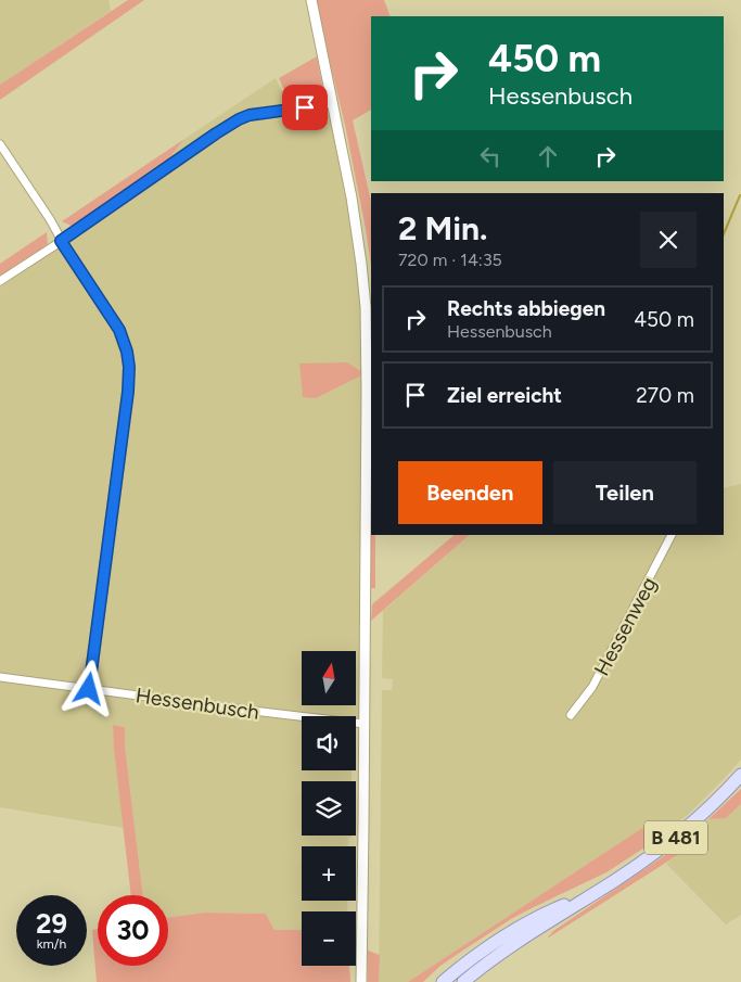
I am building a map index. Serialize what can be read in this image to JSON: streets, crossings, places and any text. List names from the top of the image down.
{
  "streets": {
    "main road": ["B 481"],
    "street": ["Hessenweg", "Hessenbusch"]
  },
  "north": "top",
  "page": {
    "turn": ["450 m", "Hessenbusch"],
    "heading": ["2 Min.", "720 m · 14:35"],
    "list": [
      {
        "name": "Rechts abbiegen",
        "note": "Hessenbusch",
        "value": "450 m"
      },
      {
        "name": "Ziel erreicht",
        "value": "270 m"
      }
    ],
    "buttons": ["Beenden", "Teilen"],
    "map_buttons": ["+", "−"],
    "speed": "29 km/h",
    "limit": "30"
  }
}
